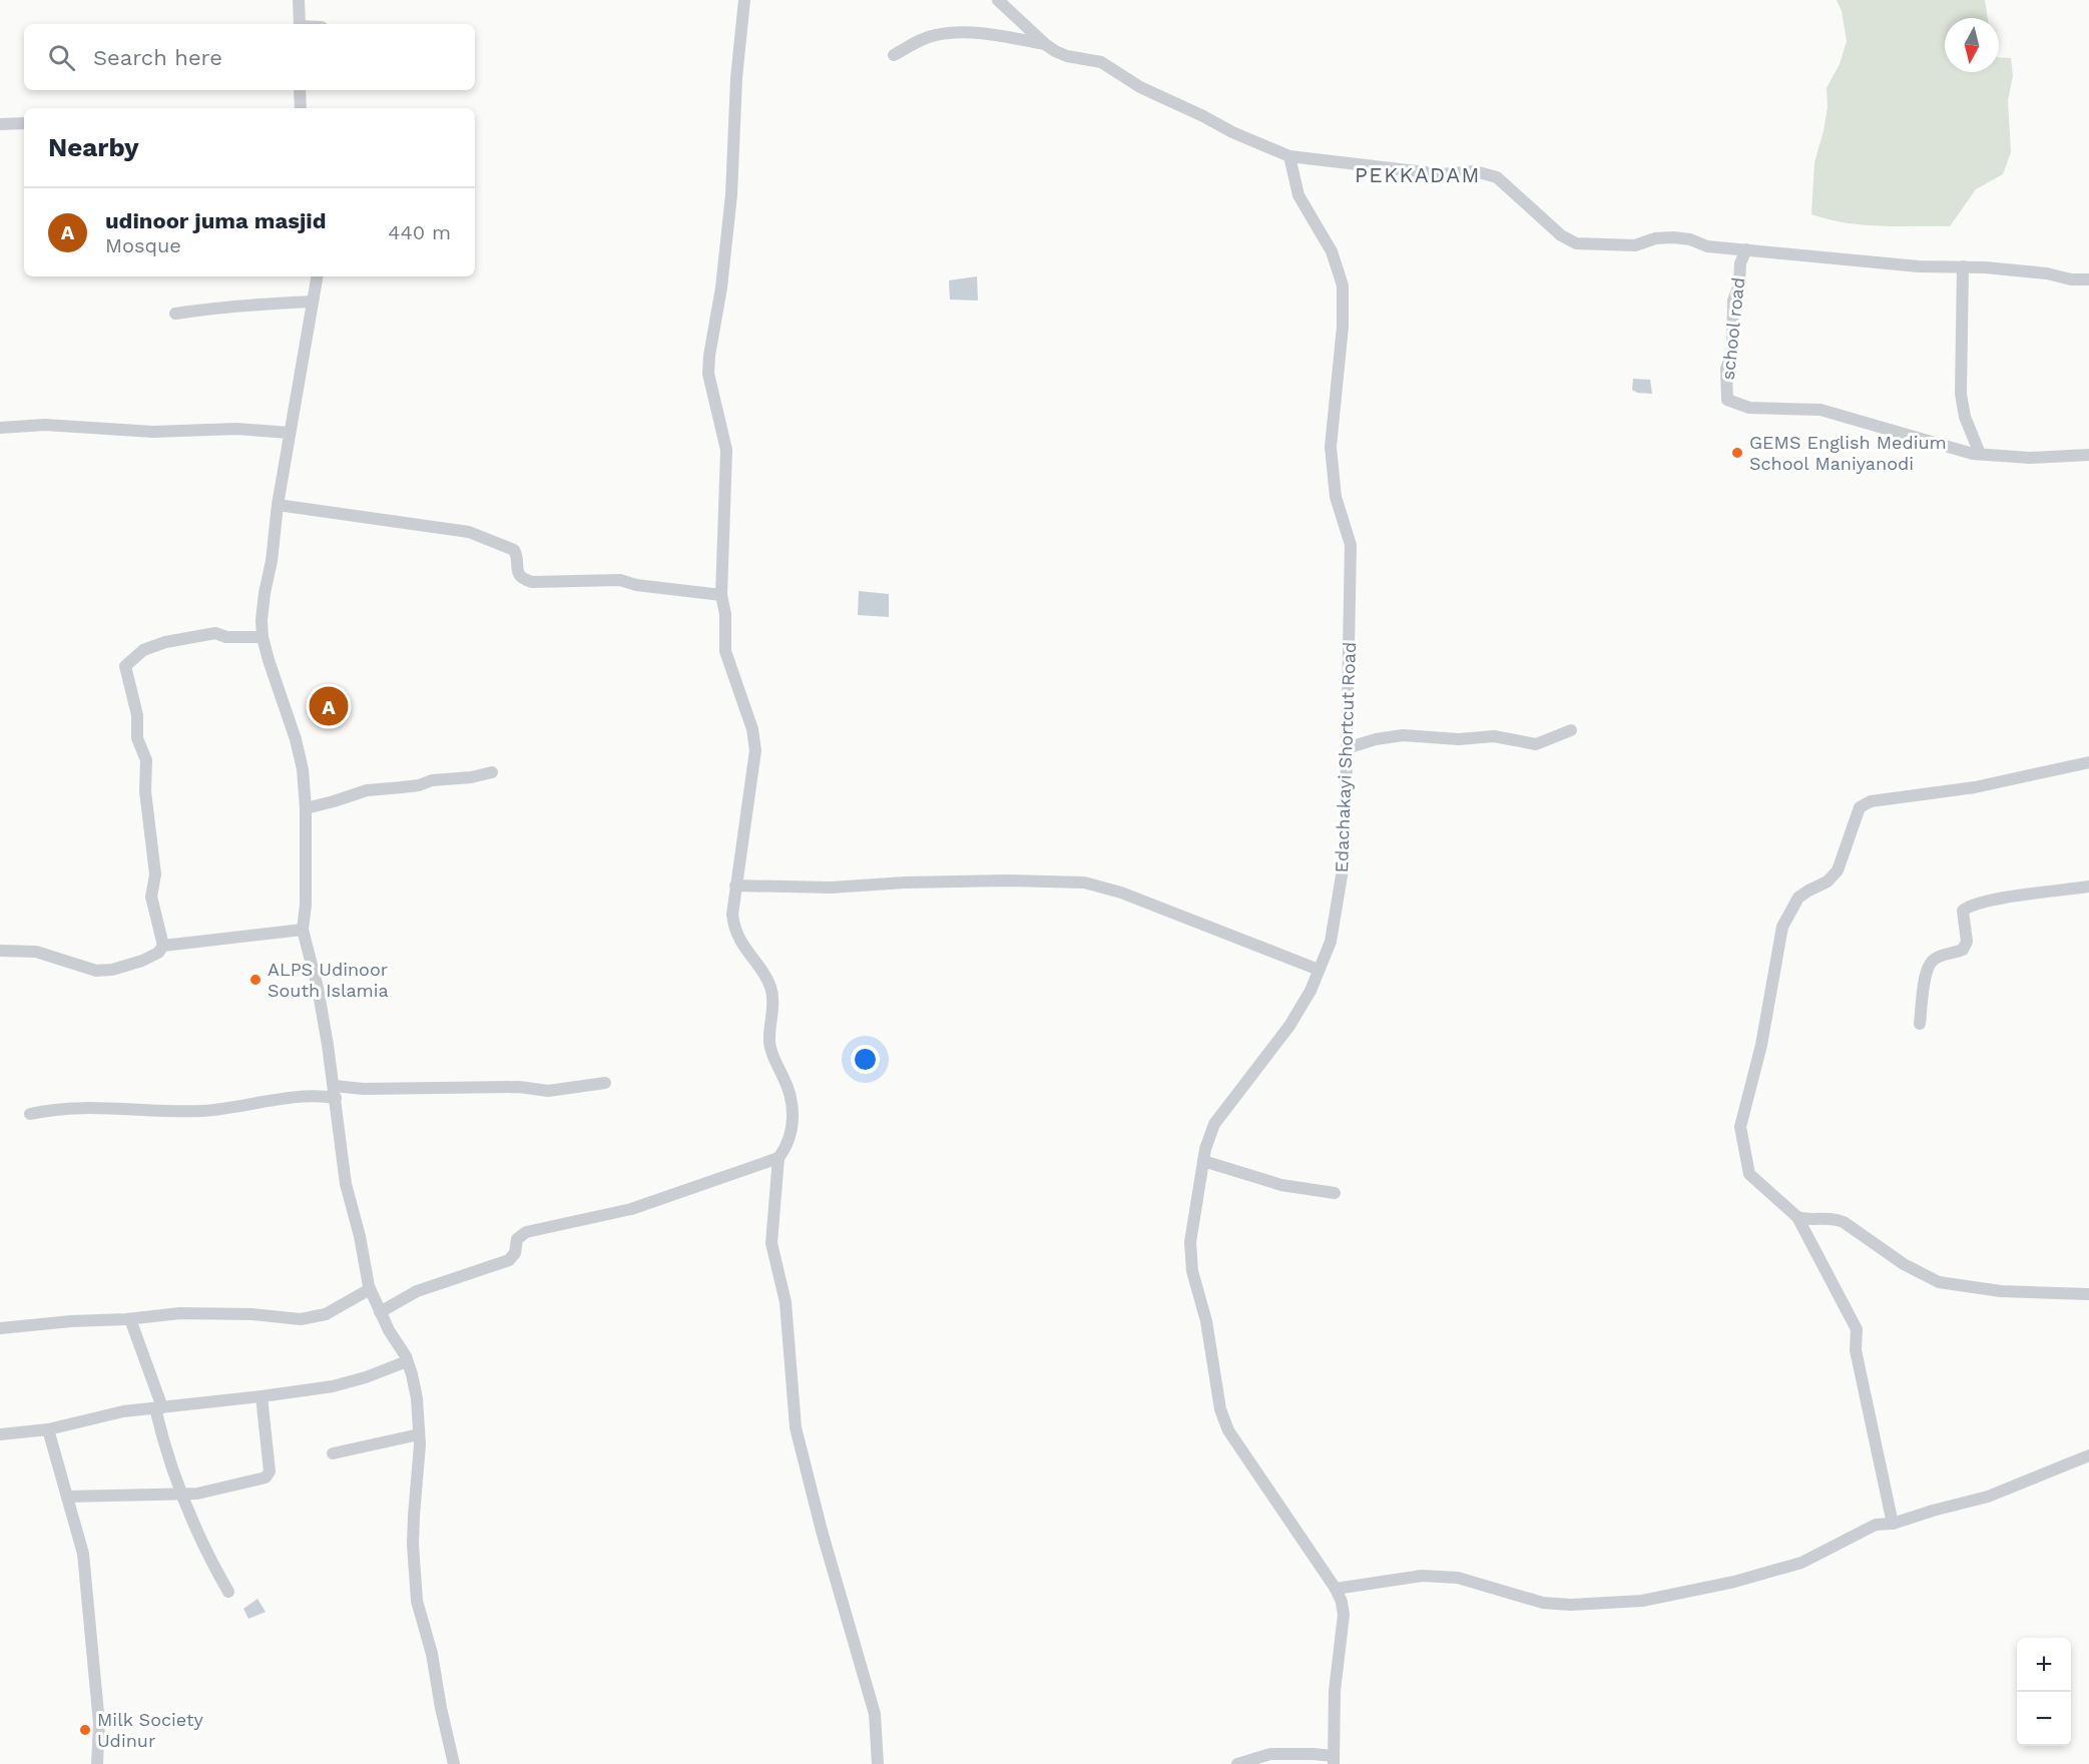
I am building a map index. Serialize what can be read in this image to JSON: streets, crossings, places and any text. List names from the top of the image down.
{
  "streets": {
    "street": ["school road", "Edachakayi Shortcut Road"]
  },
  "districts": ["PEKKADAM"],
  "places": ["GEMS English Medium School Maniyanodi", "ALPS Udinoor South Islamia", "Milk Society Udinur"],
  "north": "bottom",
  "page": {
    "search": "Search here",
    "heading": "Nearby",
    "list": [
      {
        "mark": "A",
        "name": "udinoor juma masjid",
        "note": "Mosque",
        "value": "440 m"
      }
    ],
    "pins": "A",
    "map_buttons": ["+", "−"]
  }
}
